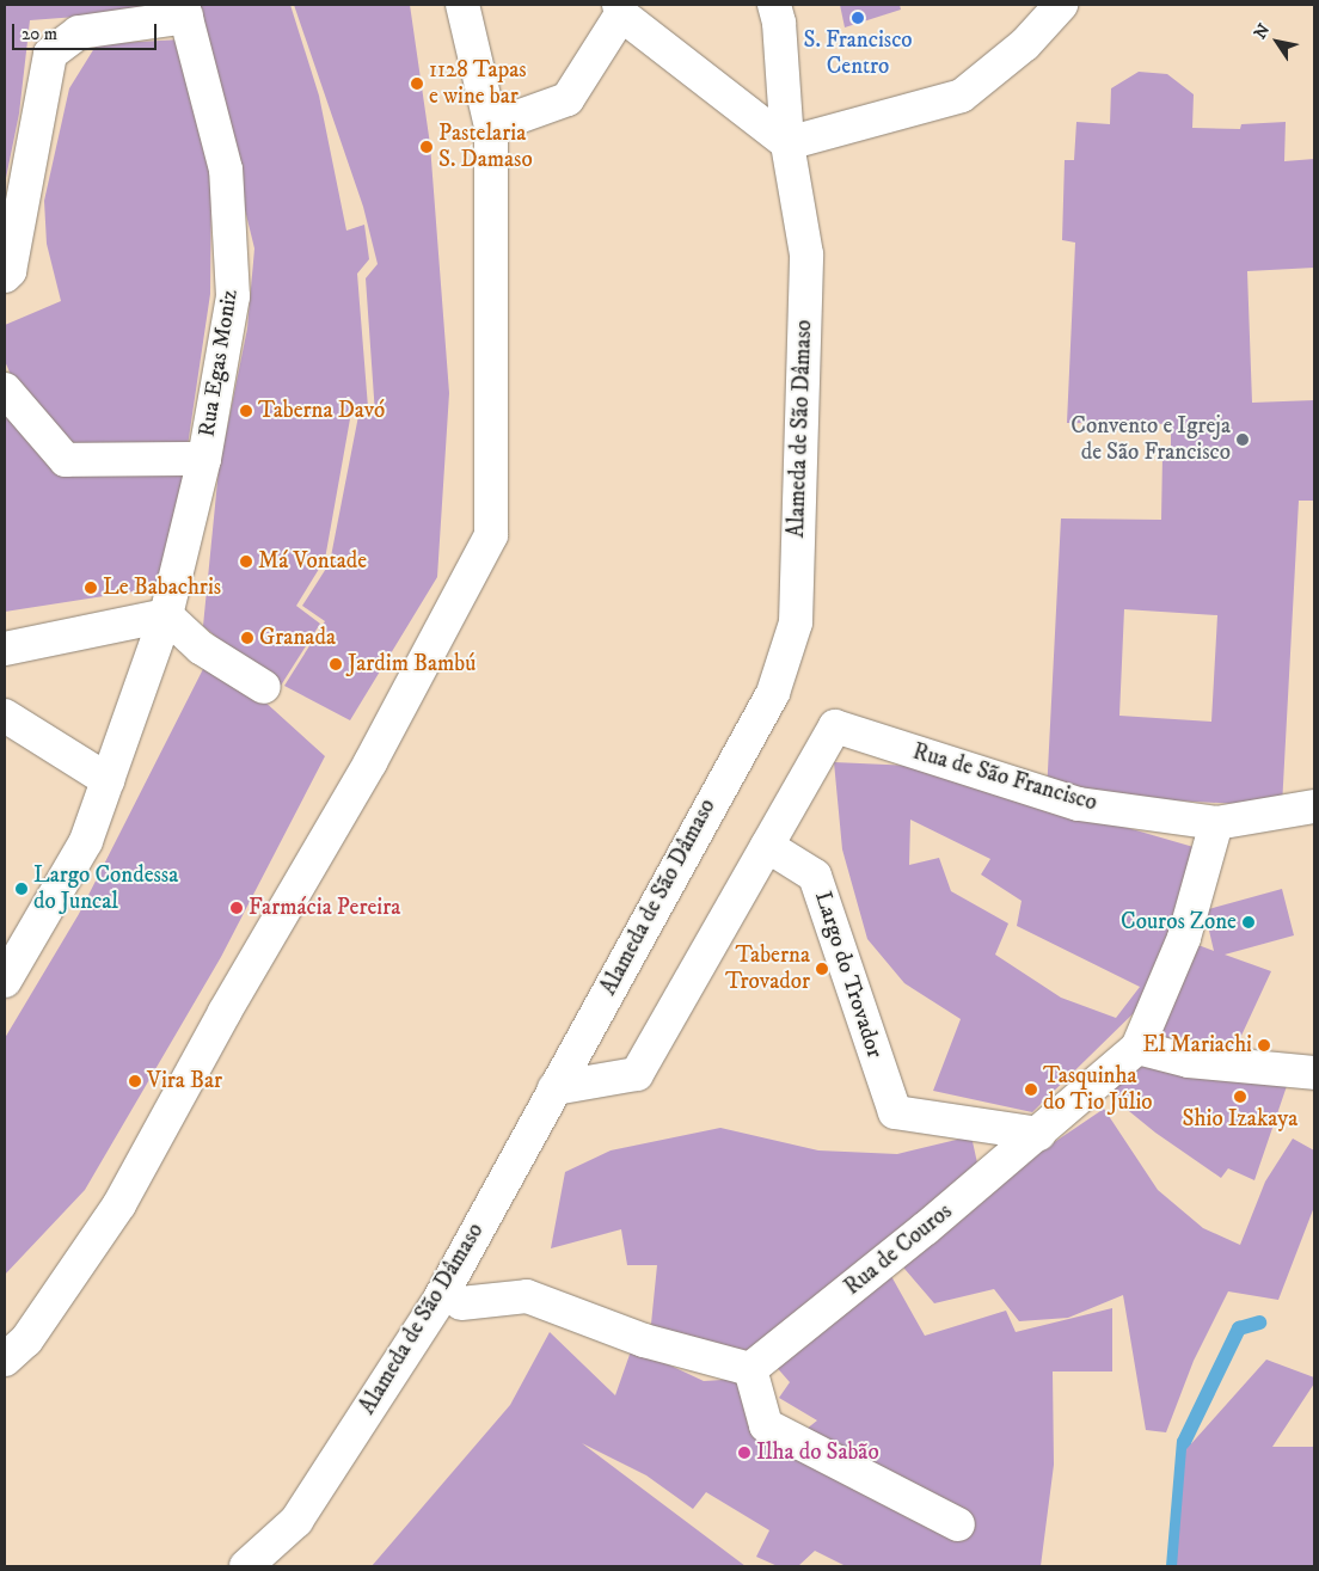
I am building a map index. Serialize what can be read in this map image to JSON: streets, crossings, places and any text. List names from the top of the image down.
{
  "streets": {
    "street": [
      "Rua Egas Moniz",
      "Alameda de São Dâmaso",
      "Rua de São Francisco",
      "Largo do Trovador",
      "Rua de Couros"
    ]
  },
  "crossings": [
    ["Rua de São Francisco", "Largo do Trovador"],
    ["Largo do Trovador", "Rua de Couros"]
  ],
  "places": [
    "S. Francisco Centro",
    "1128 Tapas e wine bar",
    "Pastelaria S. Damaso",
    "Taberna Davó",
    "Convento e Igreja de São Francisco",
    "Má Vontade",
    "Le Babachris",
    "Granada",
    "Jardim Bambú",
    "Largo Condessa do Juncal",
    "Farmácia Pereira",
    "Couros Zone",
    "Taberna Trovador",
    "El Mariachi",
    "Vira Bar",
    "Tasquinha do Tio Júlio",
    "Shio Izakaya",
    "Ilha do Sabão"
  ],
  "scale_bar": "20 m",
  "north": "top left"
}
